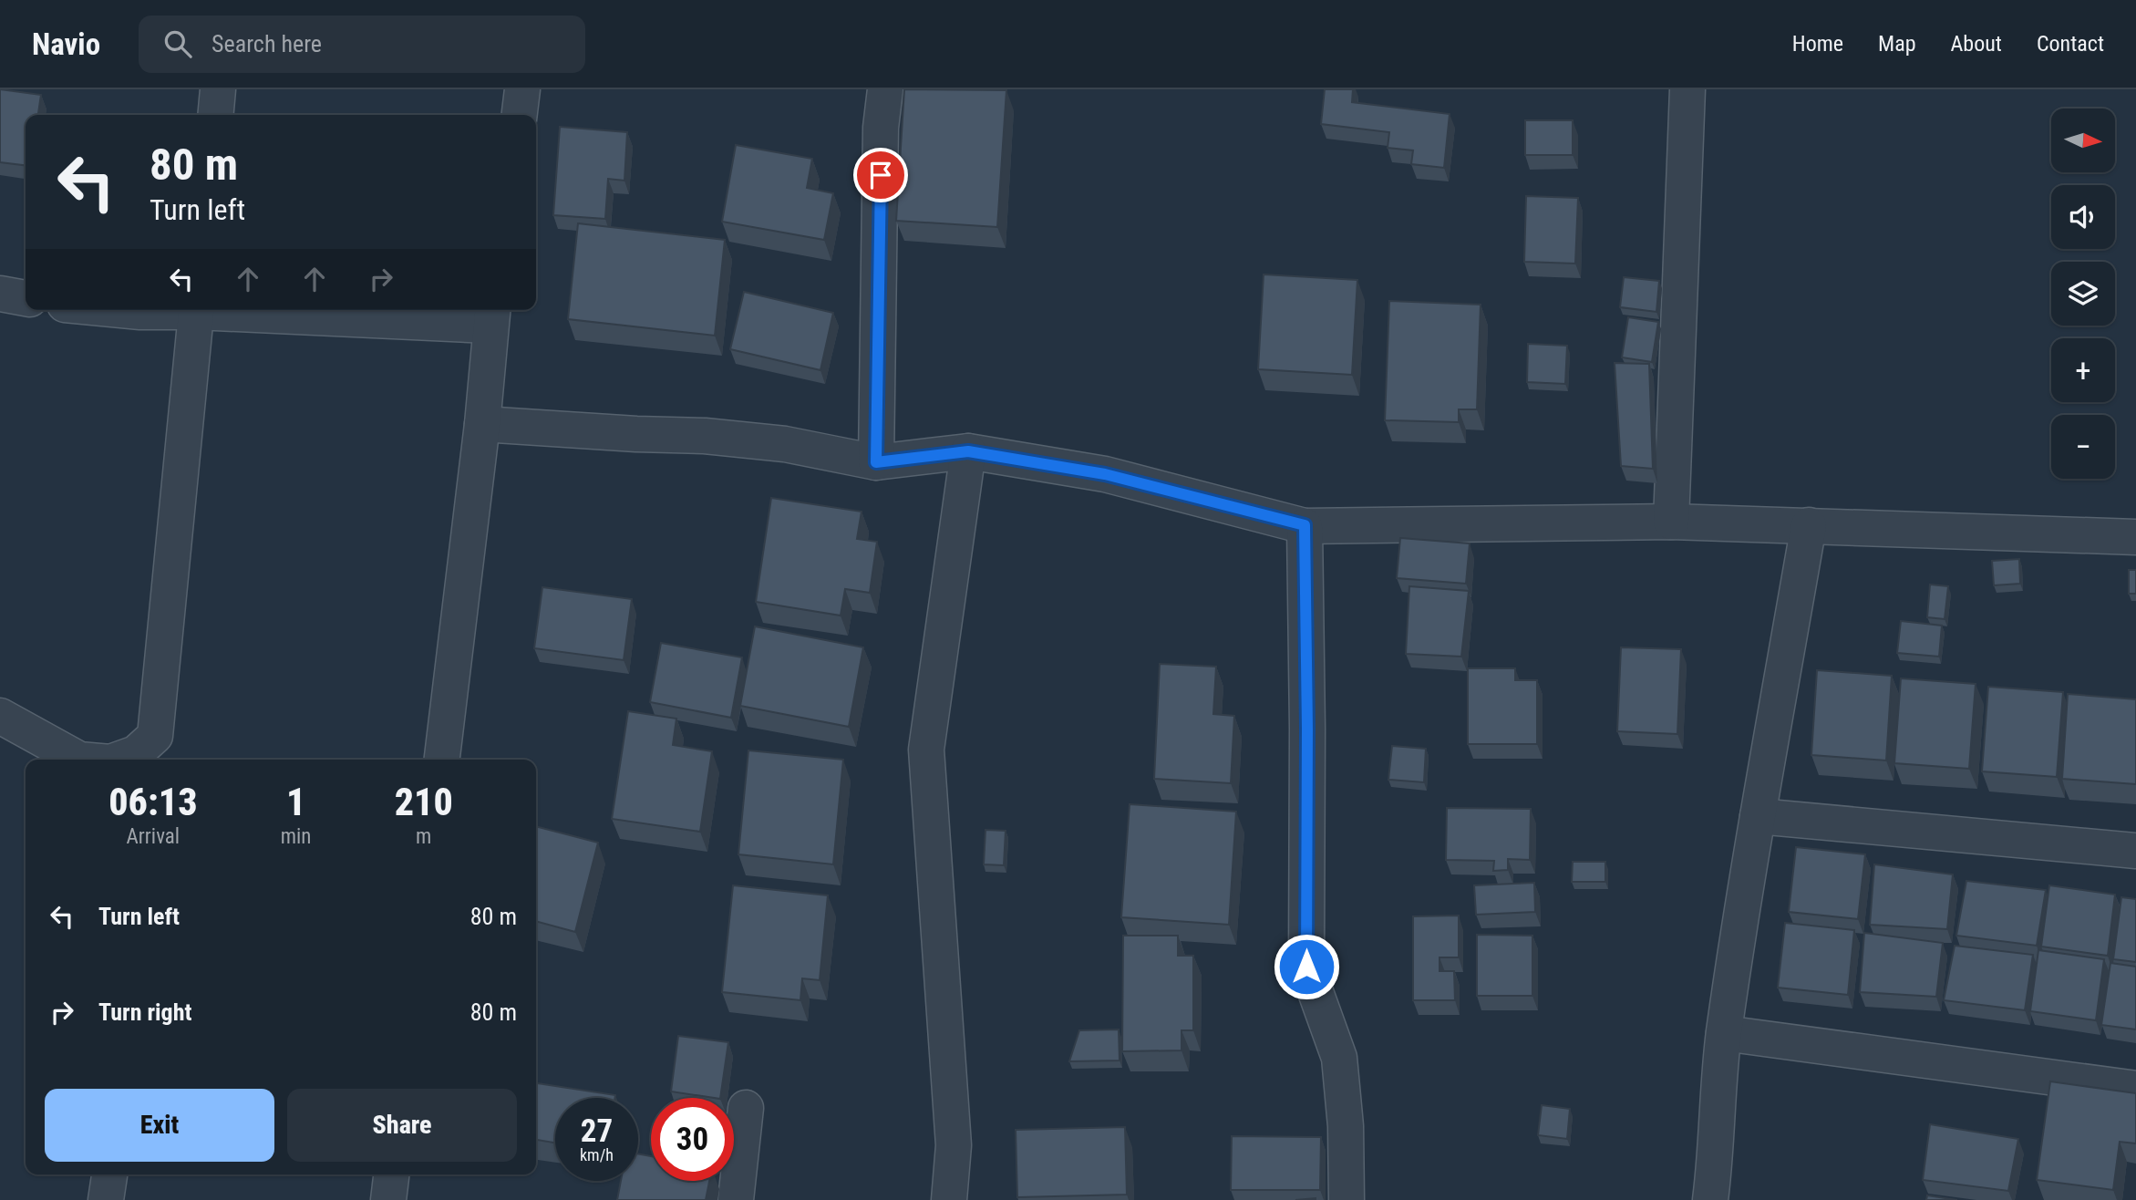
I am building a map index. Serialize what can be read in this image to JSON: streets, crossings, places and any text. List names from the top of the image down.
{
  "north": "right",
  "page": {
    "header": "Navio",
    "search": "Search here",
    "nav": [
      "Home",
      "Map",
      "About",
      "Contact"
    ],
    "map_buttons": ["+", "−"],
    "turn": ["80 m", "Turn left"],
    "eta": [
      "06:13",
      "Arrival",
      "1",
      "min",
      "210",
      "m"
    ],
    "list": [
      {
        "name": "Turn left",
        "value": "80 m"
      },
      {
        "name": "Turn right",
        "value": "80 m"
      }
    ],
    "buttons": ["Exit", "Share"],
    "speed": "27 km/h",
    "limit": "30"
  }
}
